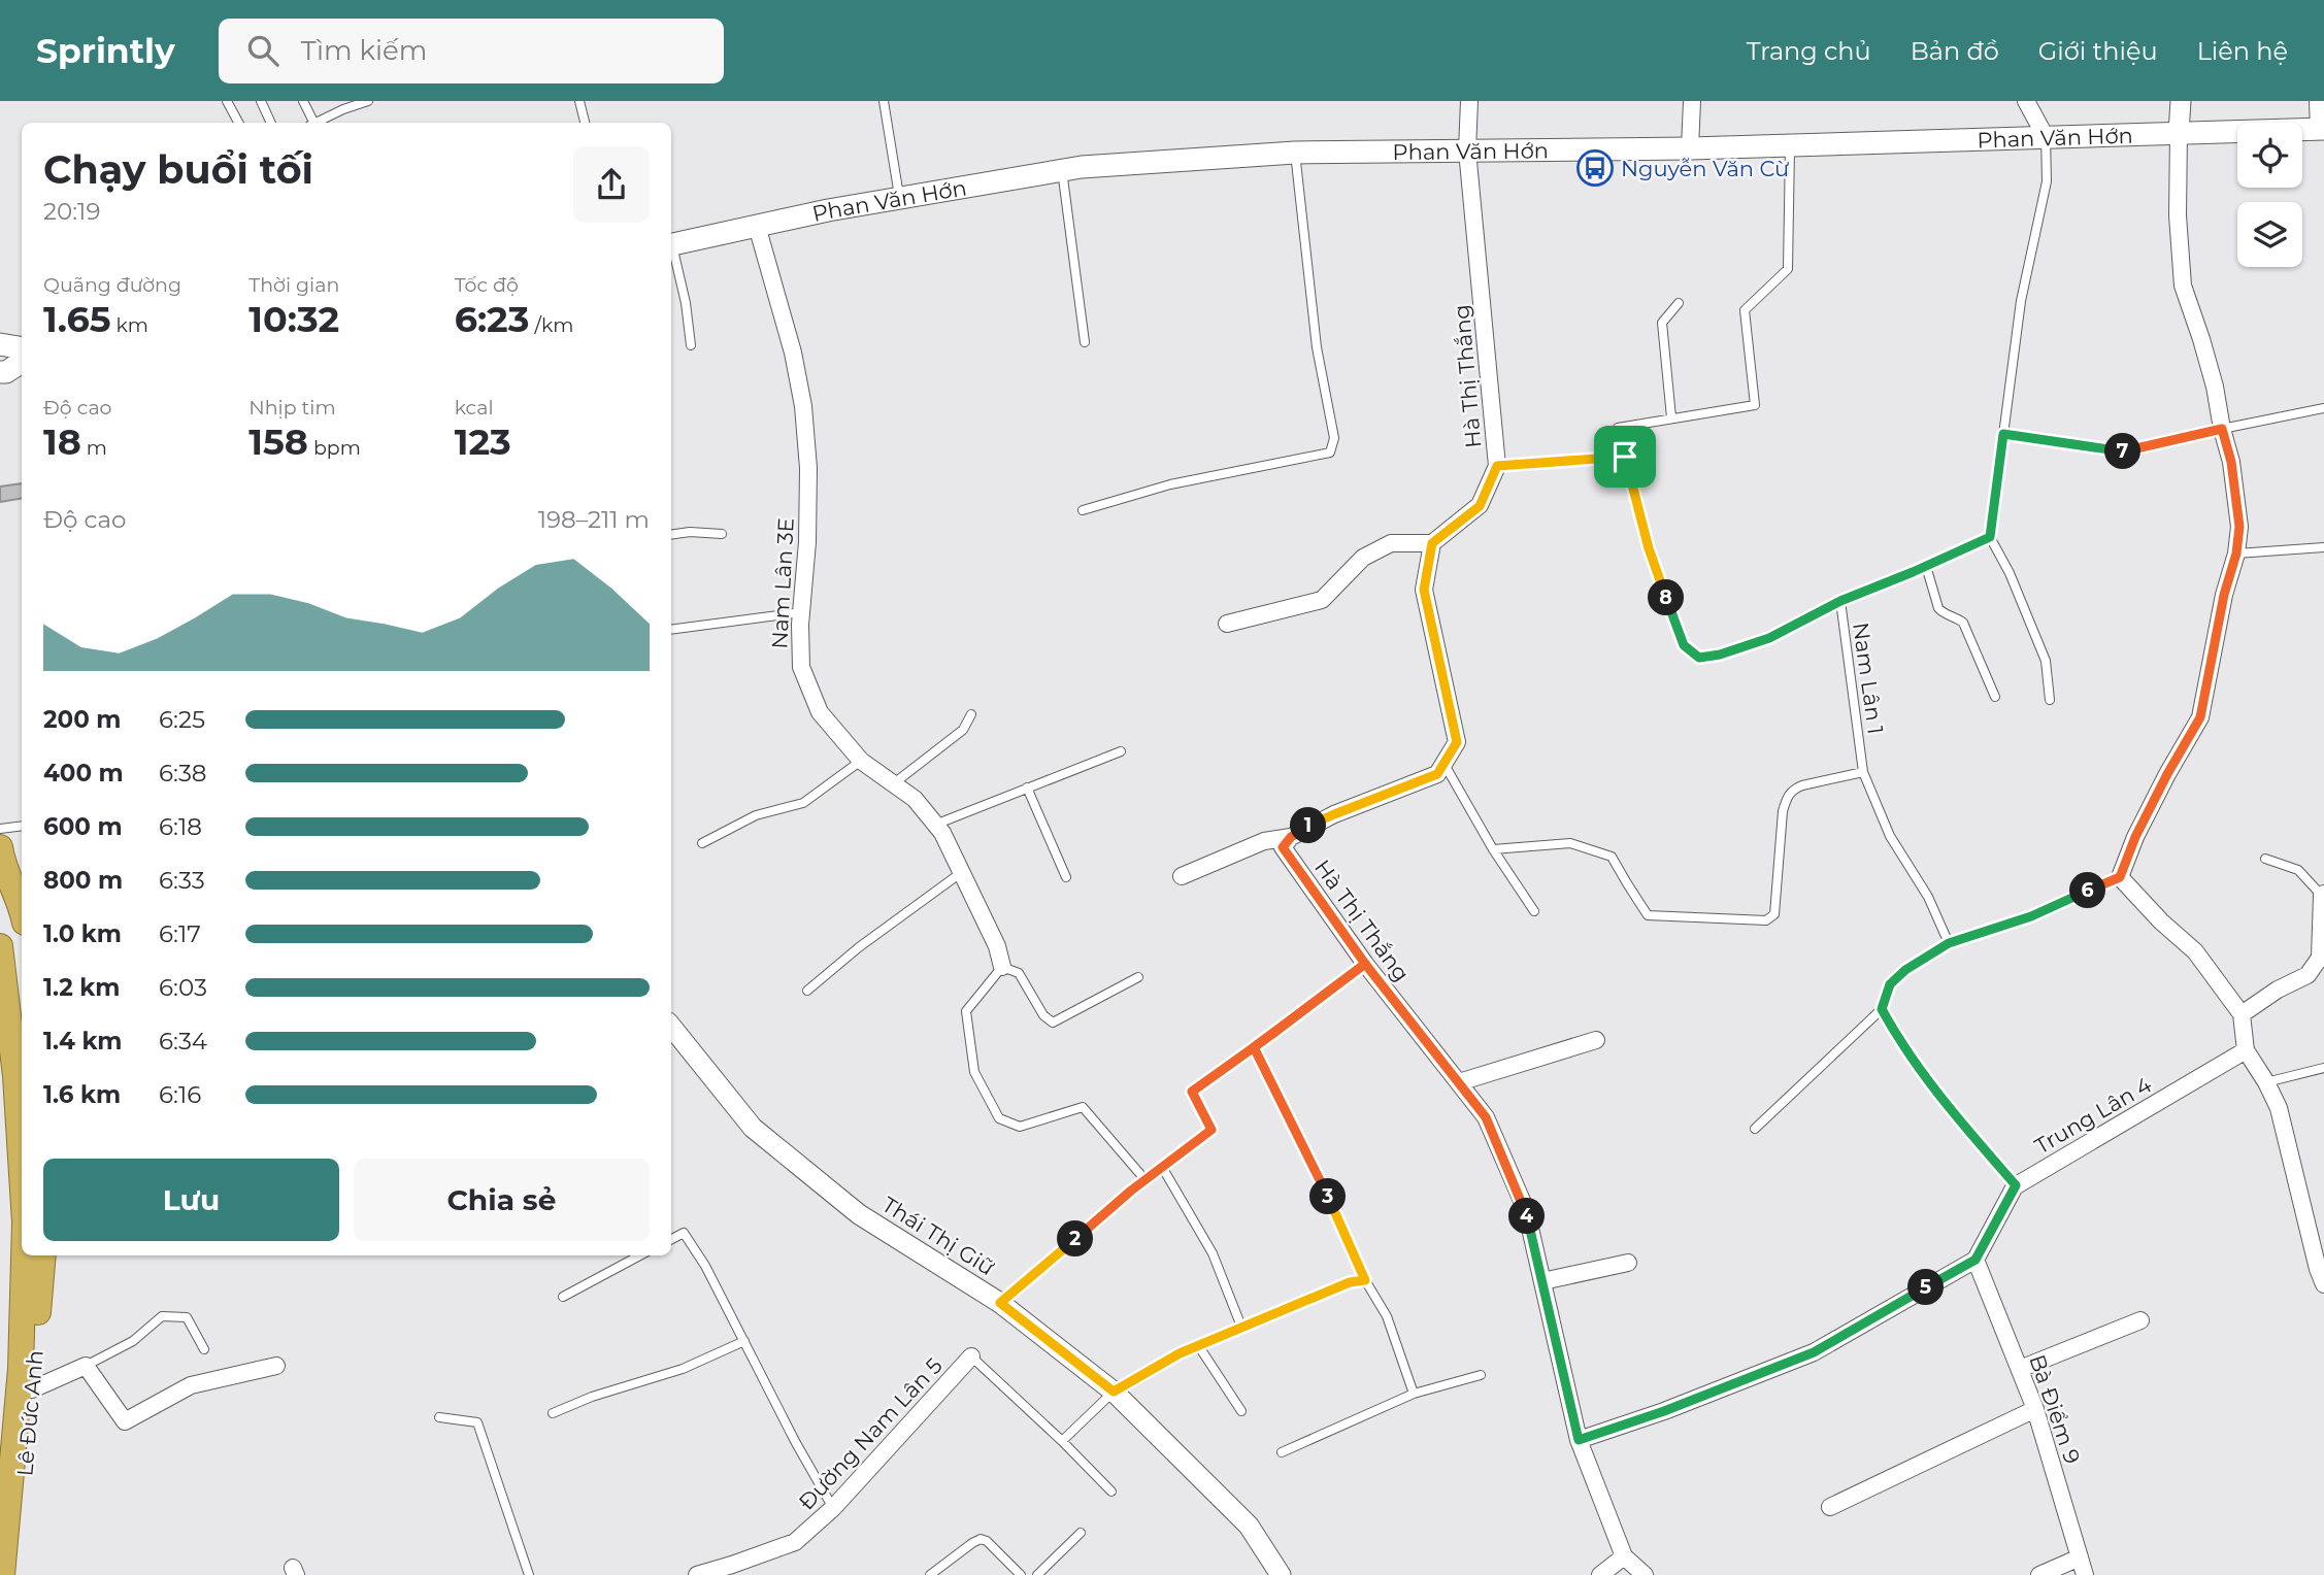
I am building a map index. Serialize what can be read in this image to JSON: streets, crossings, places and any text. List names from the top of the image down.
{
  "streets": {
    "highway": ["Lê Đức Anh"],
    "main road": ["Phan Văn Hớn"],
    "street": [
      "Hà Thị Thắng",
      "Nam Lân 3E",
      "Trung Lân 4",
      "Thái Thị Giữ",
      "Bà Điểm 9",
      "Đường Nam Lân 5"
    ],
    "lane": ["Nam Lân 1"]
  },
  "crossings": [
    ["Phan Văn Hớn", "Hà Thị Thắng"],
    ["Phan Văn Hớn", "Nam Lân 3E"]
  ],
  "places": {
    "bus stop": ["Nguyễn Văn Cừ"]
  },
  "page": {
    "header": "Sprintly",
    "search": "Tìm kiếm",
    "nav": [
      "Trang chủ",
      "Bản đồ",
      "Giới thiệu",
      "Liên hệ"
    ],
    "heading": ["Chạy buổi tối", "20:19"],
    "stats": [
      ["Quãng đường", "1.65 km"],
      ["Thời gian", "10:32"],
      ["Tốc độ", "6:23 /km"],
      ["Độ cao", "18 m"],
      ["Nhịp tim", "158 bpm"],
      ["kcal", "123"]
    ],
    "pins": [
      "7",
      "8",
      "1",
      "6",
      "3",
      "4",
      "2",
      "5"
    ],
    "chart": ["Độ cao", "198–211 m"],
    "list": [
      {
        "name": "200 m",
        "note": "6:25"
      },
      {
        "name": "400 m",
        "note": "6:38"
      },
      {
        "name": "600 m",
        "note": "6:18"
      },
      {
        "name": "800 m",
        "note": "6:33"
      },
      {
        "name": "1.0 km",
        "note": "6:17"
      },
      {
        "name": "1.2 km",
        "note": "6:03"
      },
      {
        "name": "1.4 km",
        "note": "6:34"
      },
      {
        "name": "1.6 km",
        "note": "6:16"
      }
    ],
    "buttons": ["Lưu", "Chia sẻ"]
  }
}
